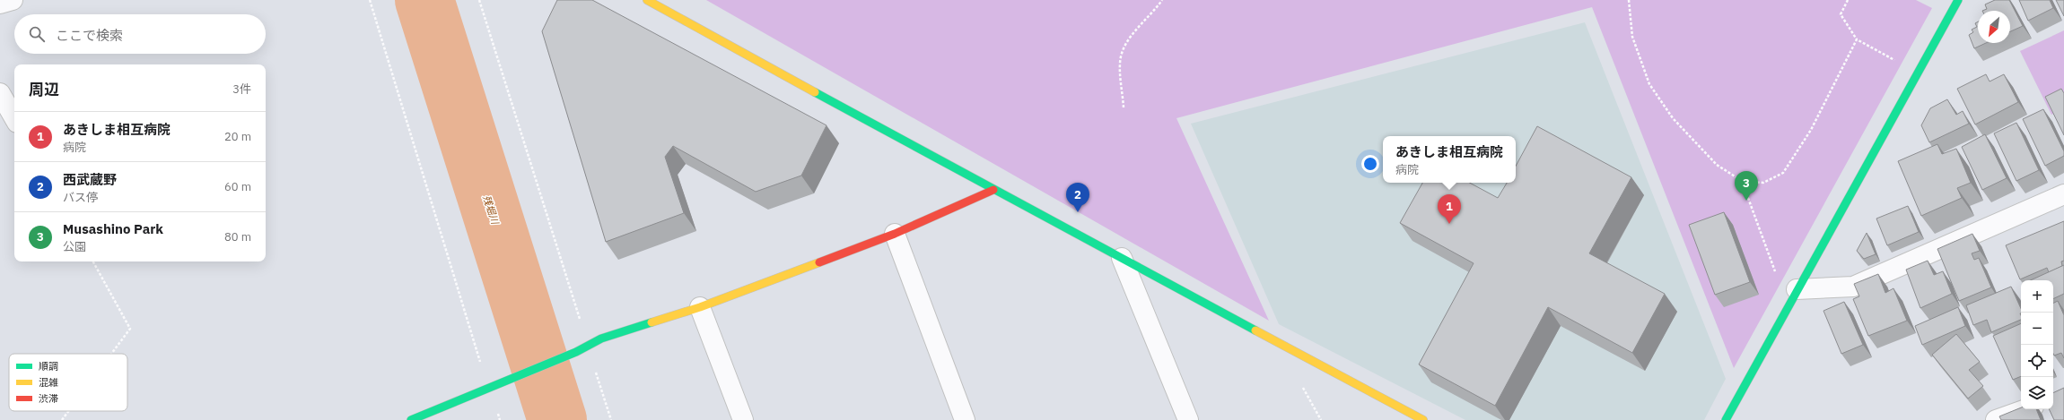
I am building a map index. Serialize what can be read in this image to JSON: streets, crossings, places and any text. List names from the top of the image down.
{
  "water": ["残堀川"],
  "legend": ["順調", "混雑", "渋滞"],
  "north": "bottom left",
  "page": {
    "search": "ここで検索",
    "heading": ["周辺", "3件"],
    "list": [
      {
        "mark": "1",
        "name": "あきしま相互病院",
        "note": "病院",
        "value": "20 m"
      },
      {
        "mark": "2",
        "name": "西武蔵野",
        "note": "バス停",
        "value": "60 m"
      },
      {
        "mark": "3",
        "name": "Musashino Park",
        "note": "公園",
        "value": "80 m"
      }
    ],
    "popup": ["あきしま相互病院", "病院"],
    "pins": ["3", "2", "1"],
    "map_buttons": ["+", "−"]
  }
}
